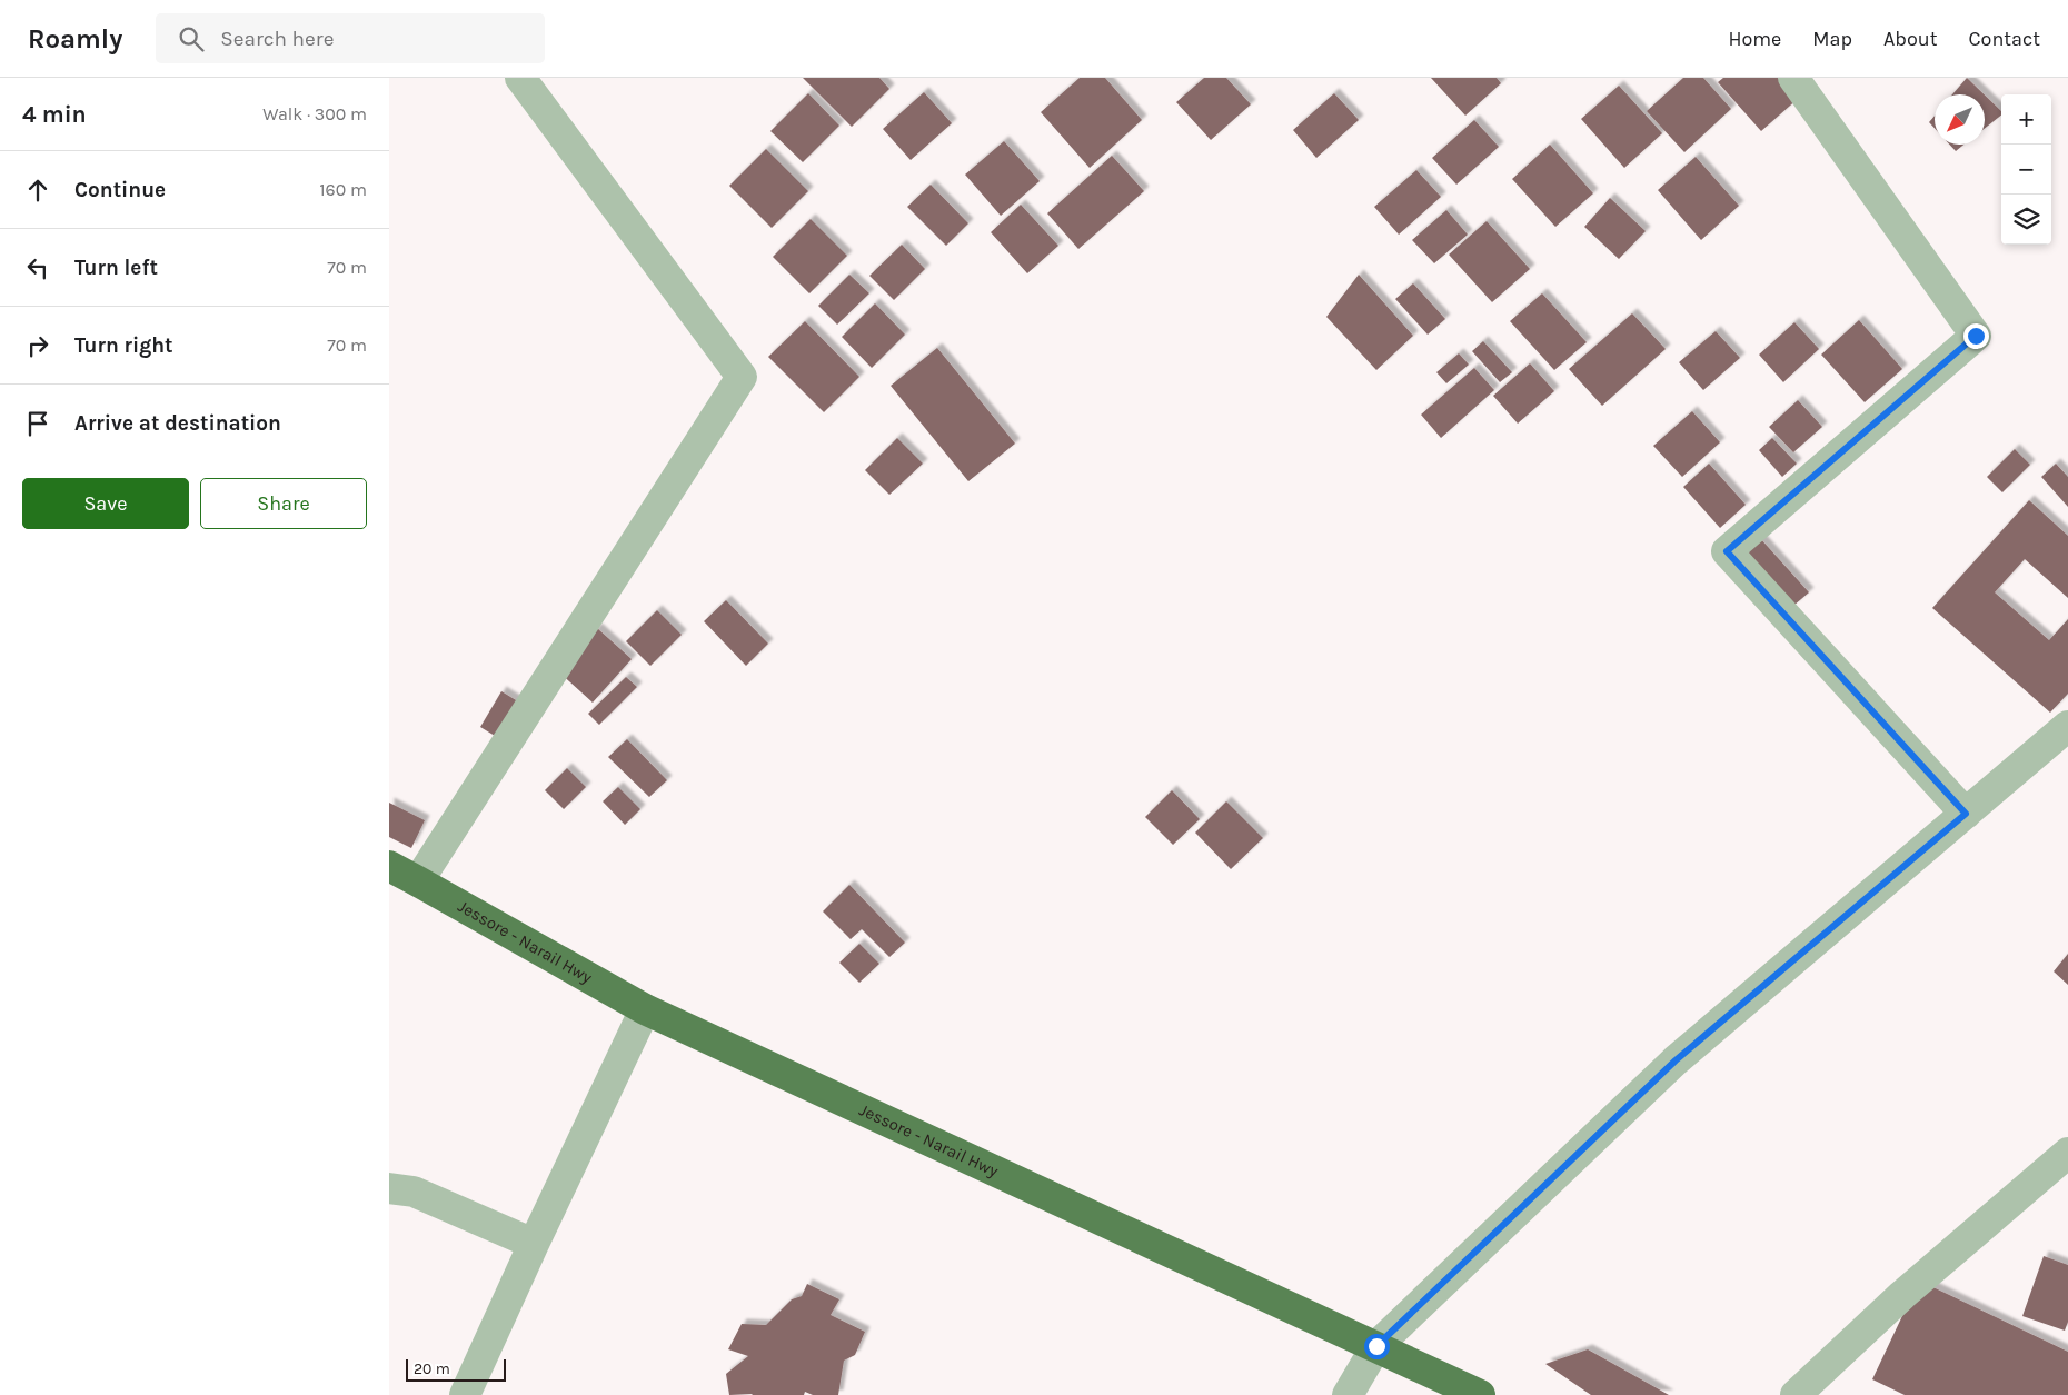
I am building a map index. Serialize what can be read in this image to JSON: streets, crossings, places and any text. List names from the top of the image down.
{
  "streets": {
    "highway": ["Jessore - Narail Hwy"]
  },
  "scale_bar": "20 m",
  "north": "bottom left",
  "page": {
    "header": "Roamly",
    "search": "Search here",
    "nav": [
      "Home",
      "Map",
      "About",
      "Contact"
    ],
    "heading": ["4 min", "Walk · 300 m"],
    "map_buttons": ["+", "−"],
    "list": [
      ["Continue", "160 m"],
      ["Turn left", "70 m"],
      ["Turn right", "70 m"],
      "Arrive at destination"
    ],
    "buttons": ["Save", "Share"],
    "scale": "20 m"
  }
}
